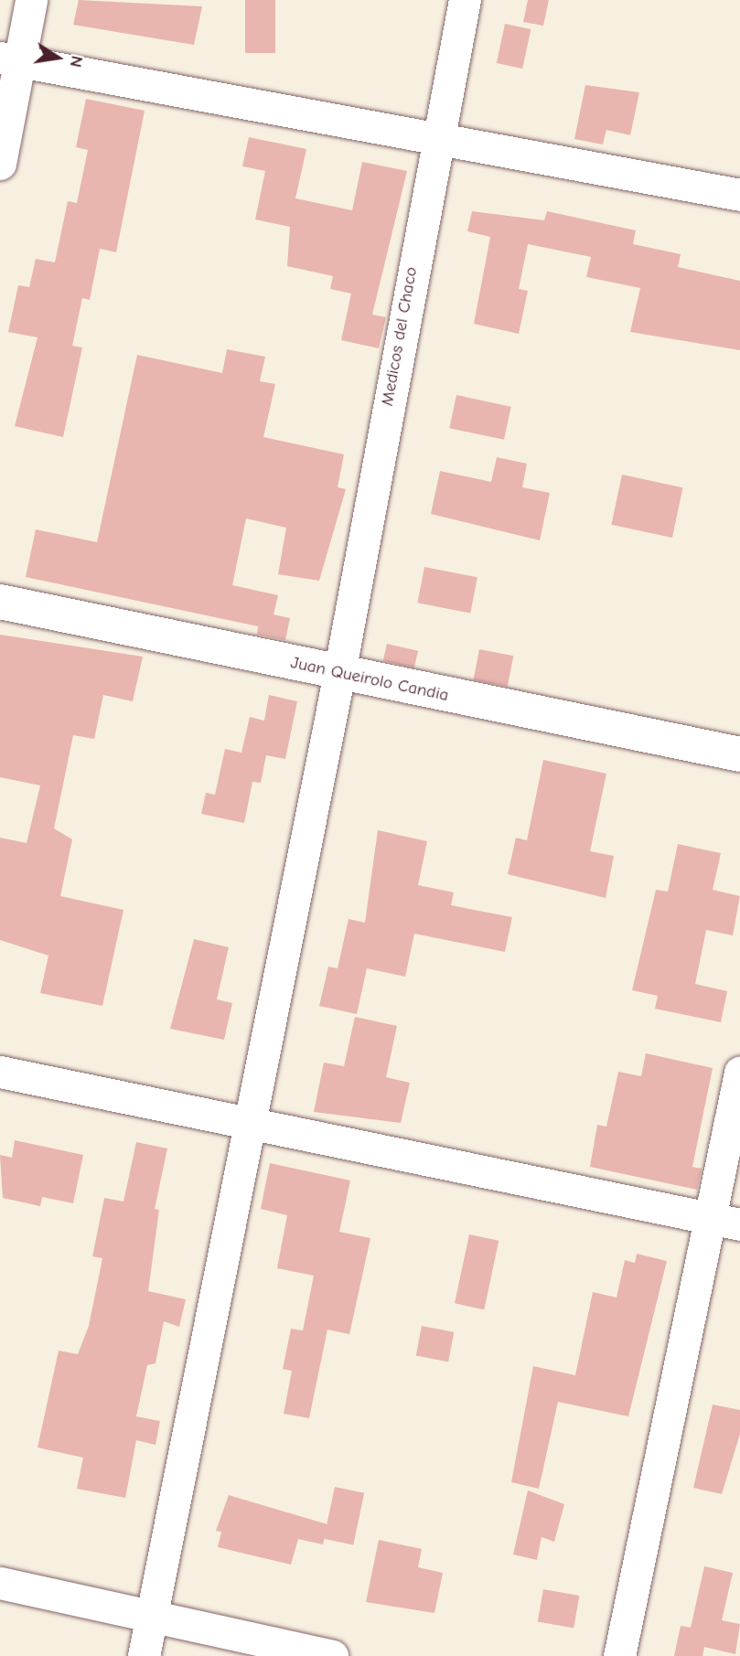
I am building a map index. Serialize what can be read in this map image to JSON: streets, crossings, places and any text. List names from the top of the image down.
{
  "streets": {
    "street": ["Medicos del Chaco", "Juan Queirolo Candia"]
  },
  "crossings": [
    ["Medicos del Chaco", "Juan Queirolo Candia"]
  ],
  "north": "right"
}
